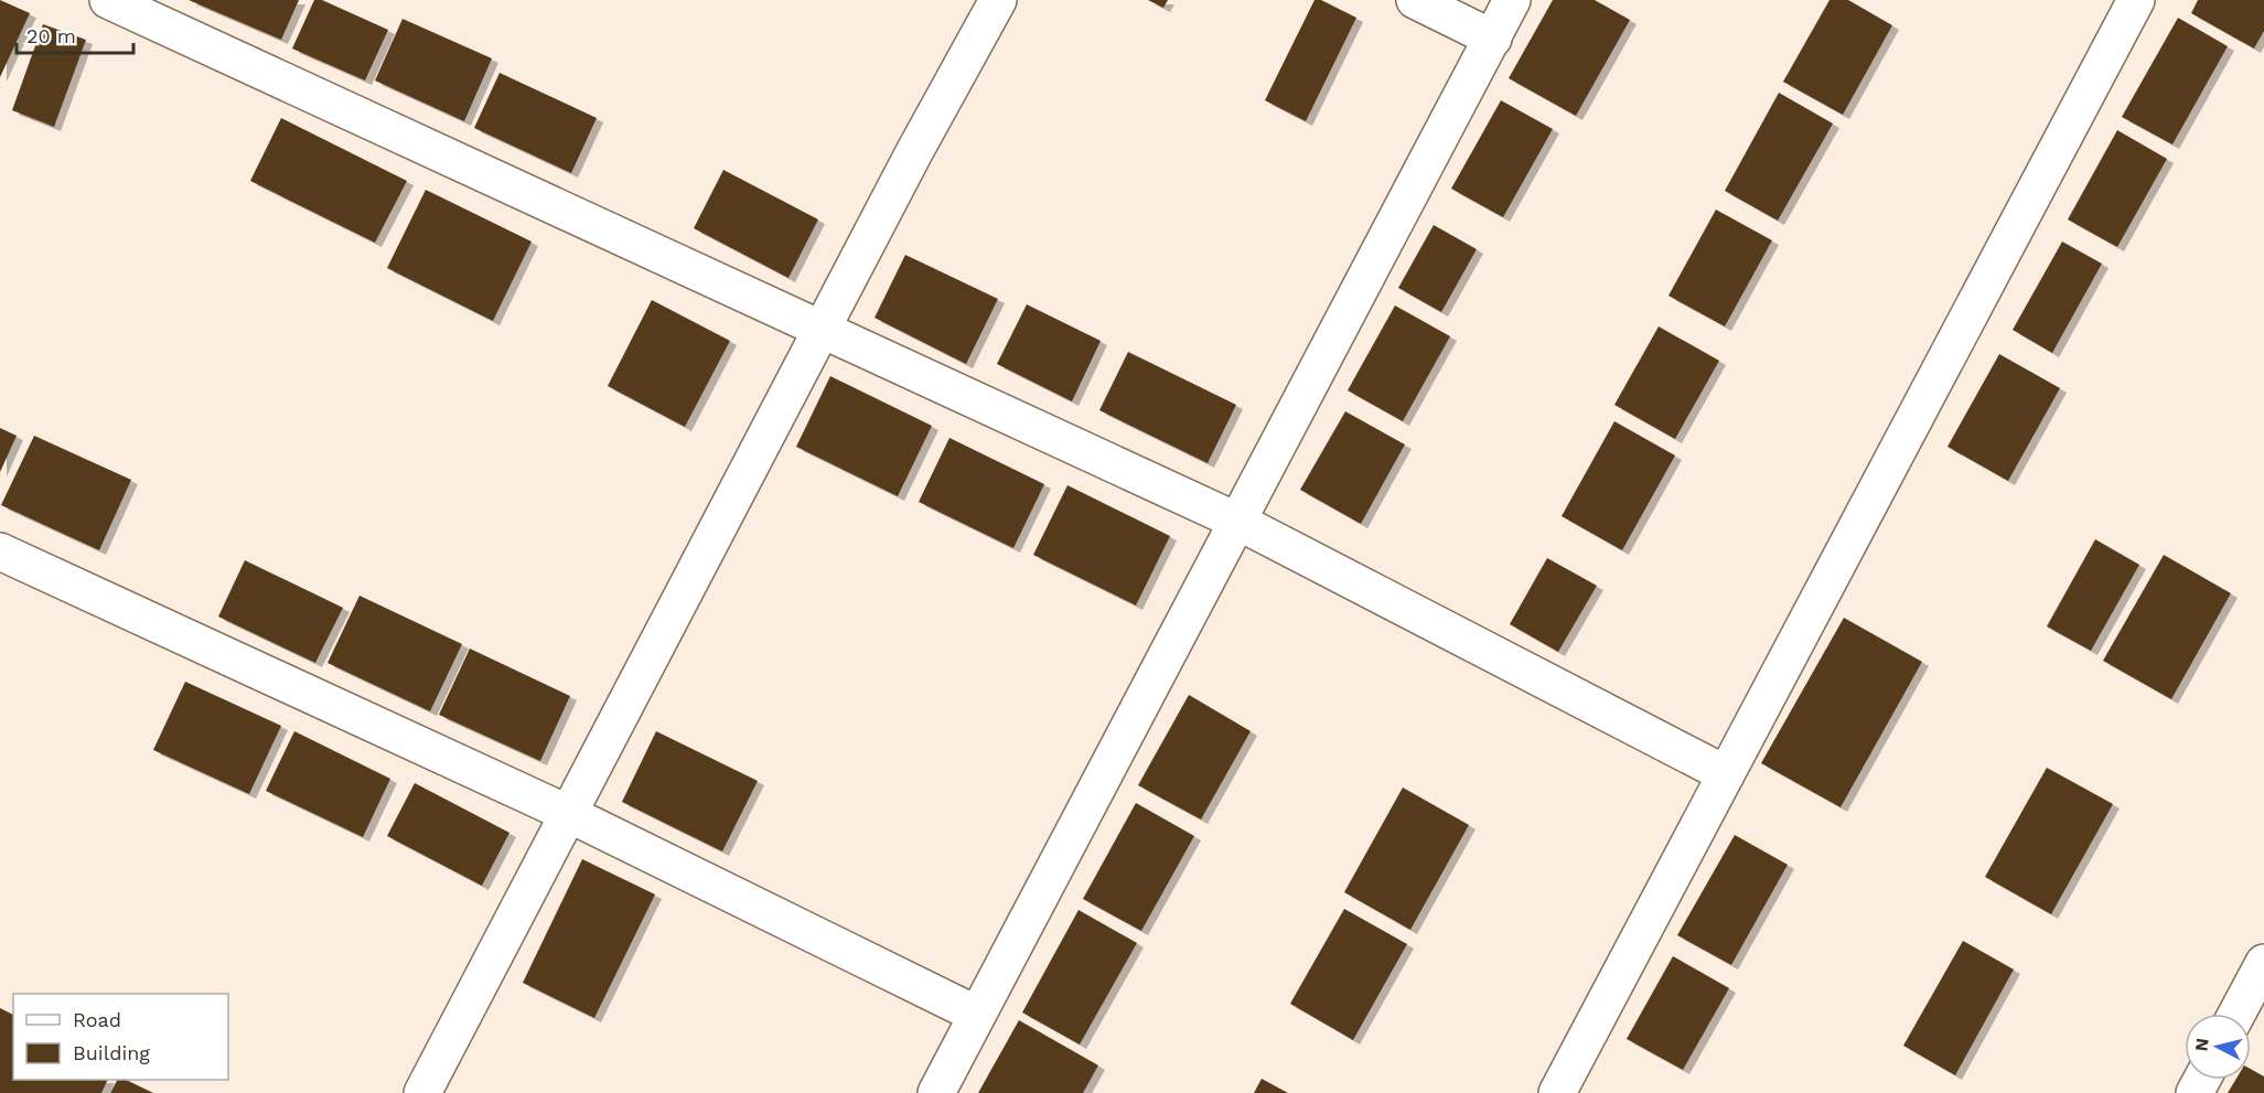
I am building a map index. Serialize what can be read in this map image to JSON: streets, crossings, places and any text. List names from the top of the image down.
{
  "legend": ["Road", "Building"],
  "scale_bar": "20 m",
  "north": "left"
}
